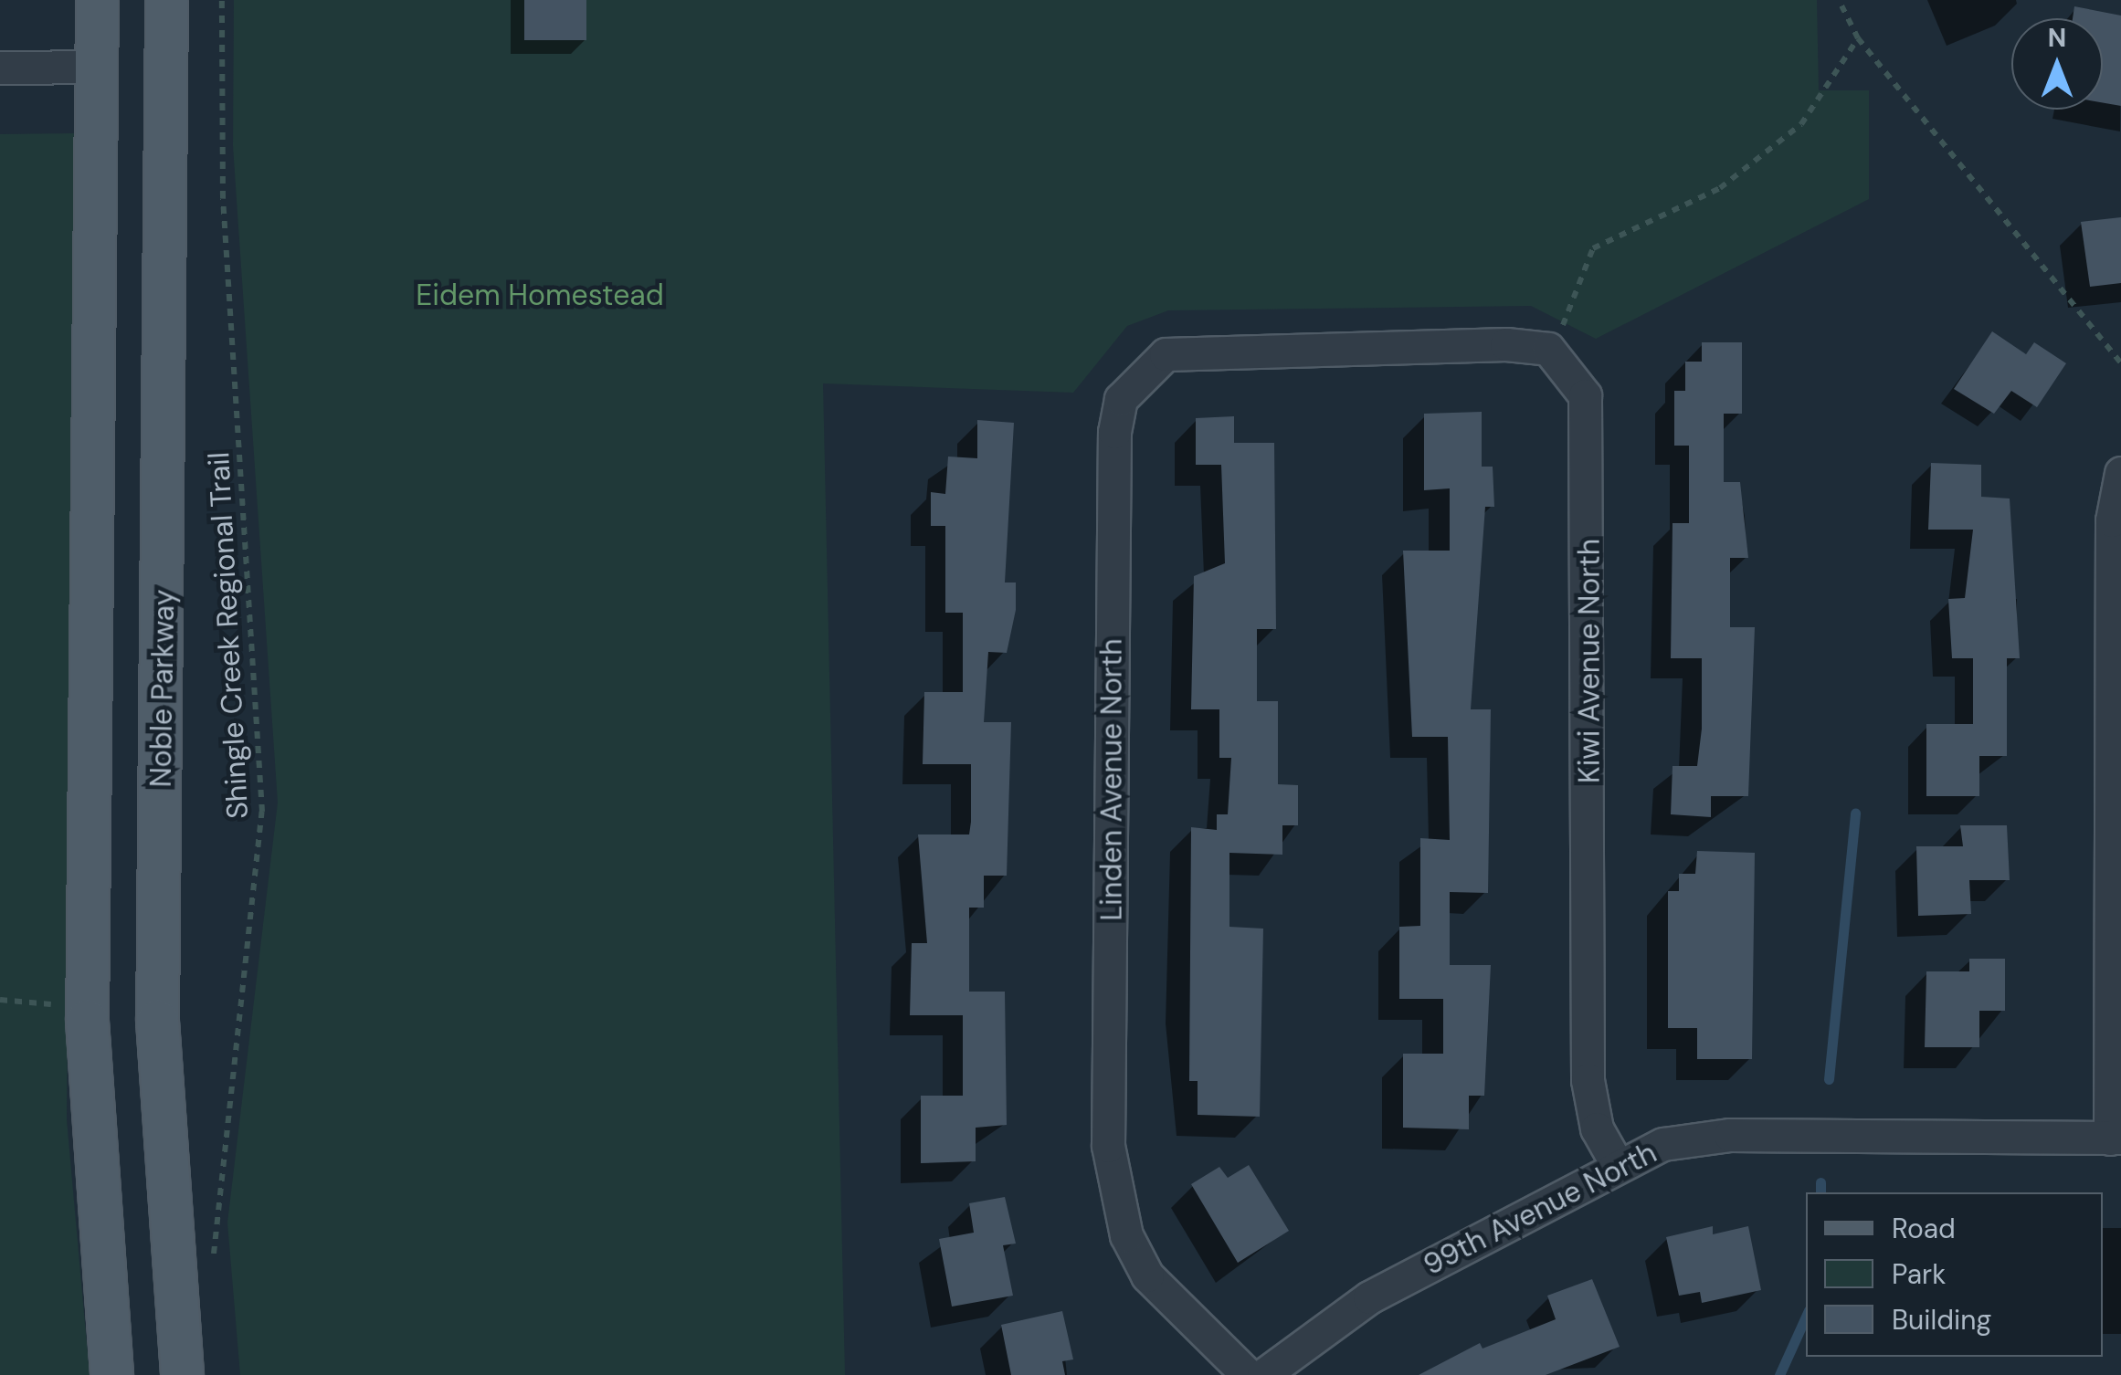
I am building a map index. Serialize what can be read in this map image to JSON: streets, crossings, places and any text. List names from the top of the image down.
{
  "streets": {
    "main road": ["Noble Parkway"],
    "street": ["Kiwi Avenue North", "Linden Avenue North", "99th Avenue North"],
    "path": ["Shingle Creek Regional Trail"]
  },
  "crossings": [
    ["Kiwi Avenue North", "Linden Avenue North"],
    ["Kiwi Avenue North", "99th Avenue North"]
  ],
  "parks": ["Eidem Homestead"],
  "legend": ["Road", "Park", "Building"],
  "north": "top"
}
